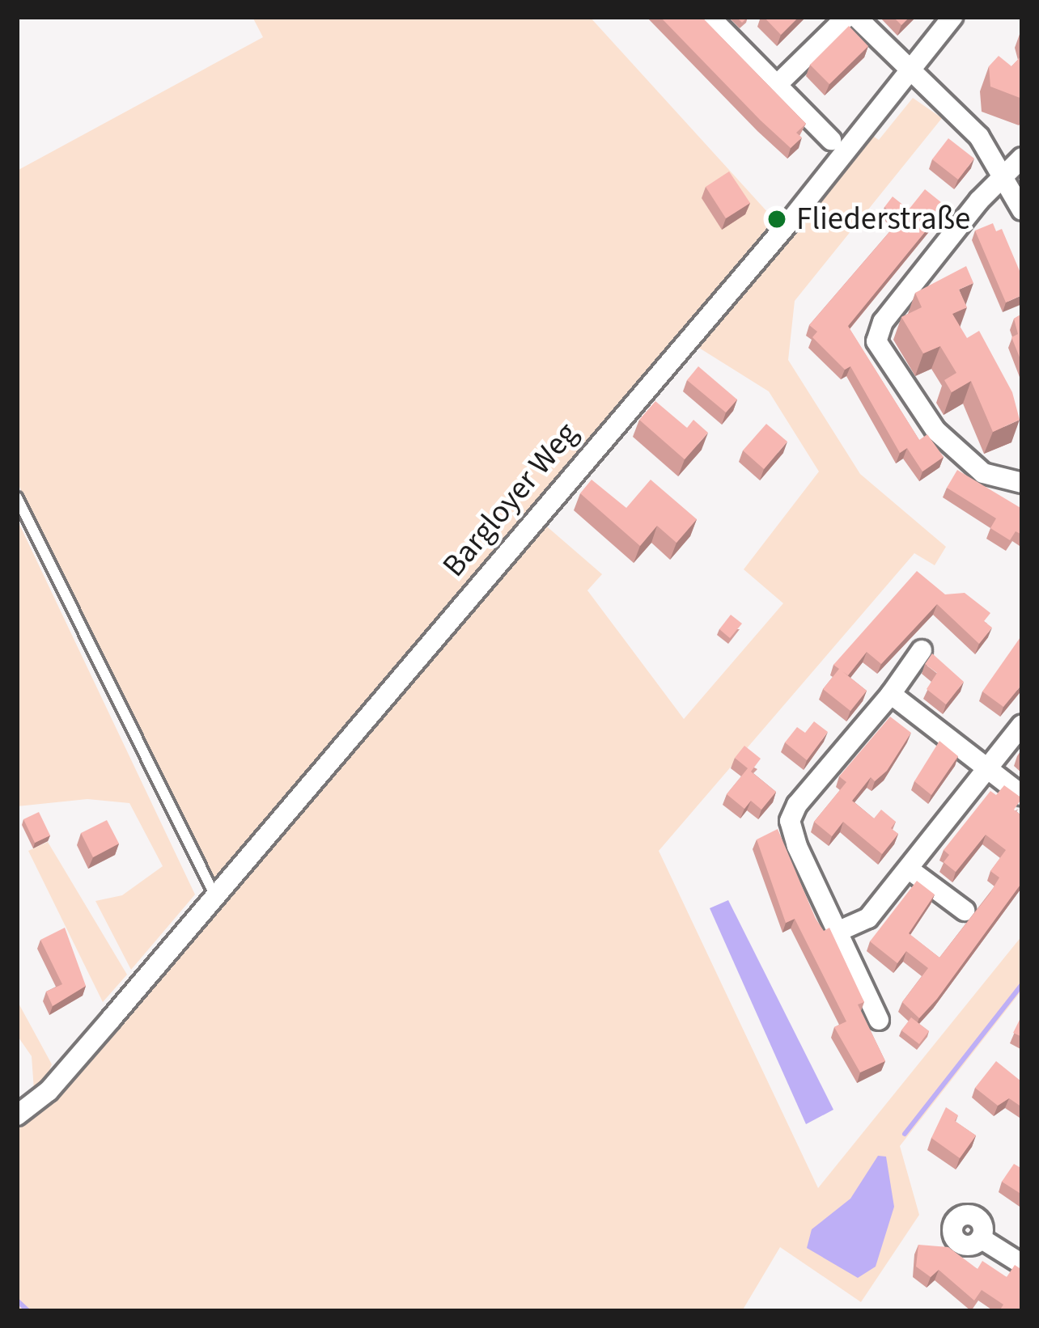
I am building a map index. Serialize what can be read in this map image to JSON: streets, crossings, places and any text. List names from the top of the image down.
{
  "streets": {
    "street": ["Bargloyer Weg"]
  },
  "places": ["Fliederstraße"]
}
